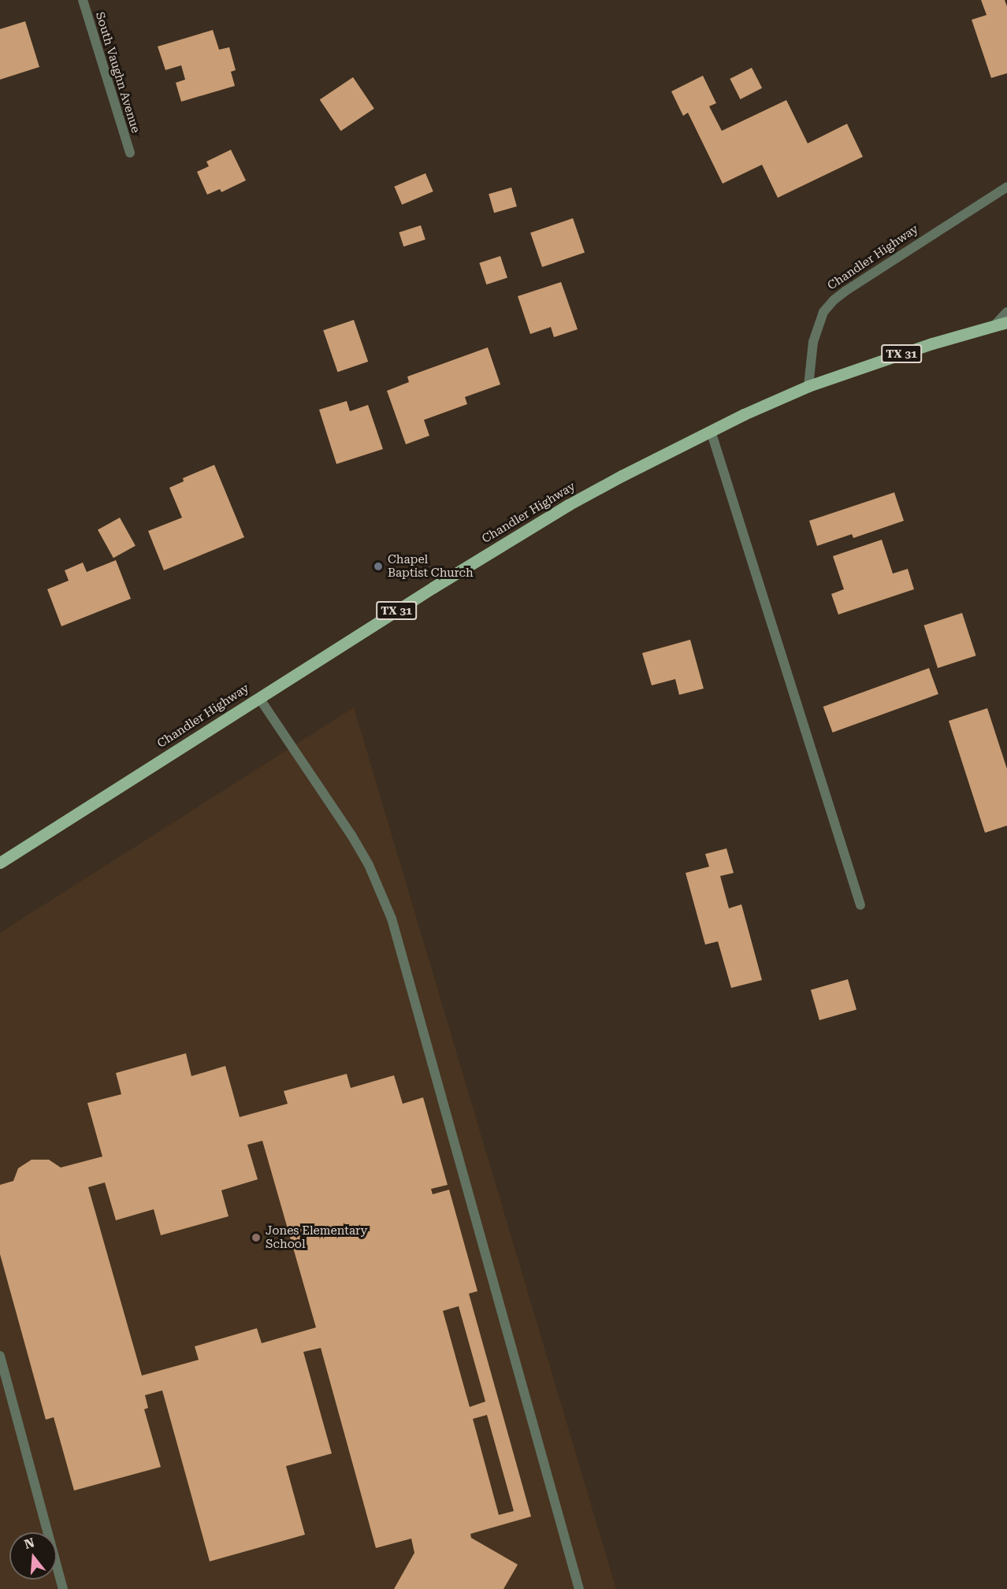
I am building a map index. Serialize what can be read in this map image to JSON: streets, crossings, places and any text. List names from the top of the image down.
{
  "streets": {
    "main road": ["Chandler Highway", "TX 31"],
    "street": ["South Vaughn Avenue"]
  },
  "crossings": [
    ["Chandler Highway", "TX 31"]
  ],
  "places": ["Chapel Baptist Church", "Jones Elementary School"],
  "north": "top"
}
